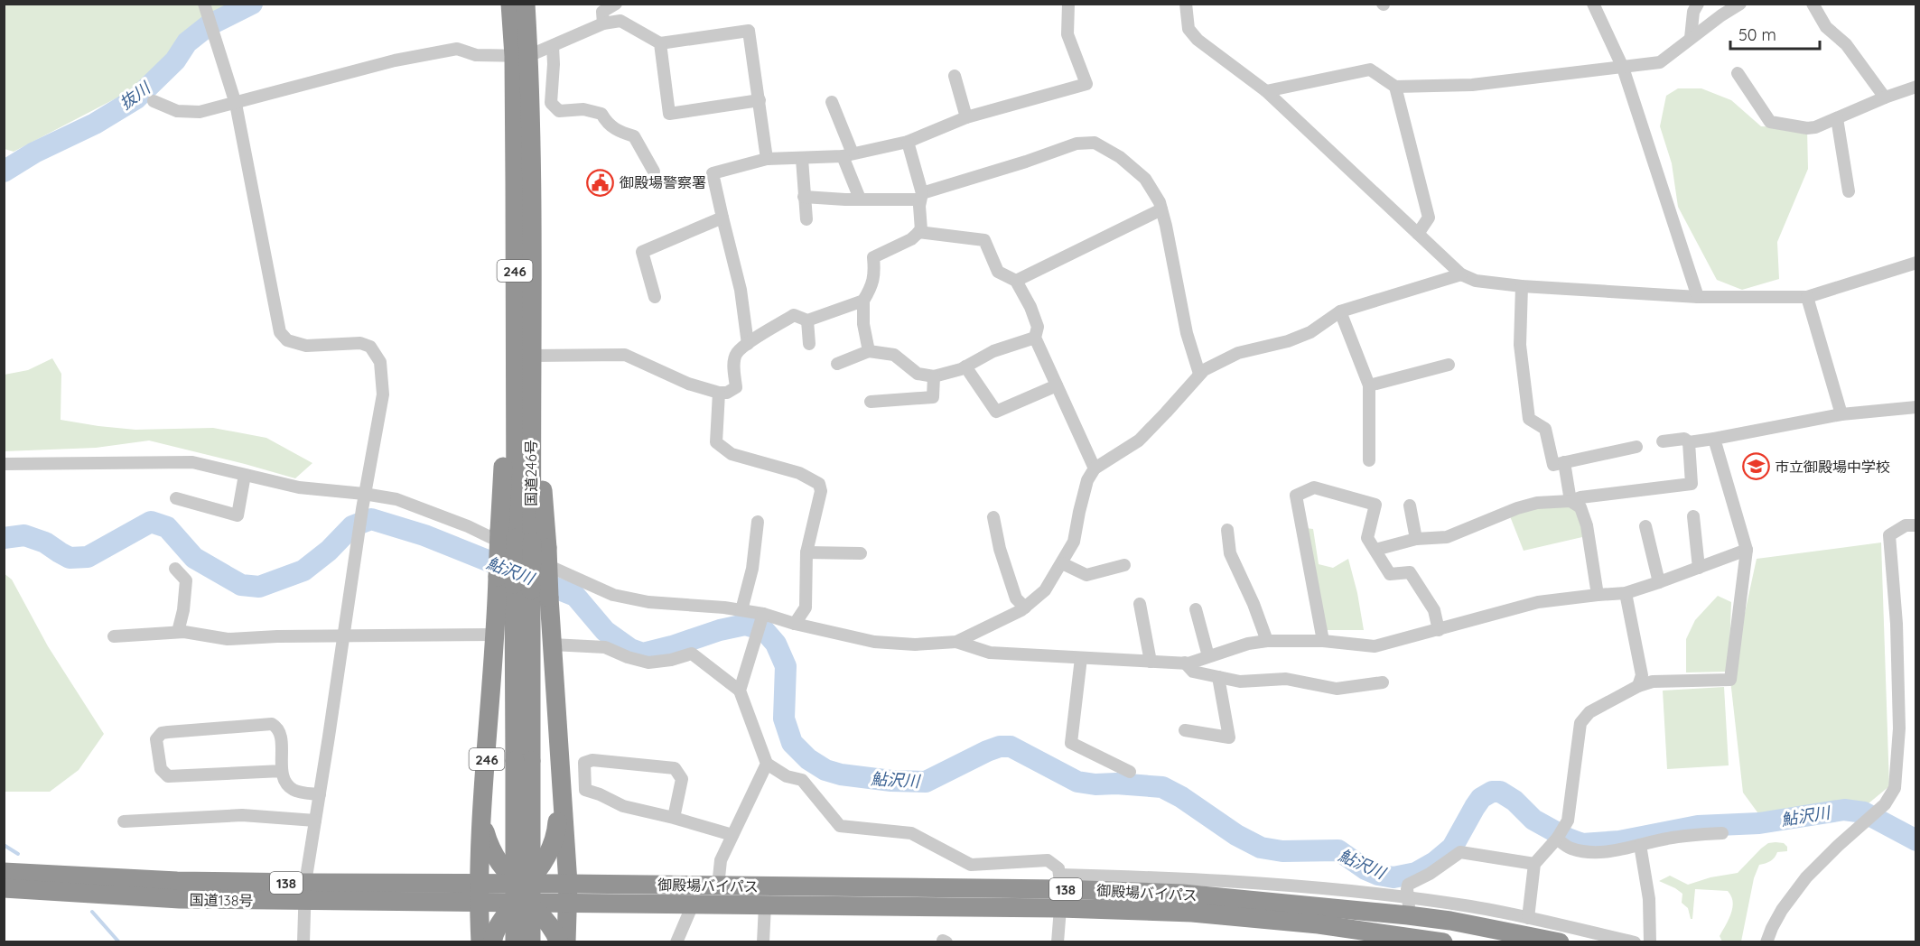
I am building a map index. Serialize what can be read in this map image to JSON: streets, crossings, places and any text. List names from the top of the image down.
{
  "streets": {
    "highway": [
      "246",
      "138",
      "御殿場バイパス",
      "国道138号"
    ]
  },
  "crossings": [
    ["246", "御殿場バイパス"],
    ["246", "国道138号"]
  ],
  "water": ["抜川", "鮎沢川"],
  "places": {
    "public building": ["御殿場警察署"],
    "school or university": ["市立御殿場中学校"]
  },
  "scale_bar": "50 m"
}
